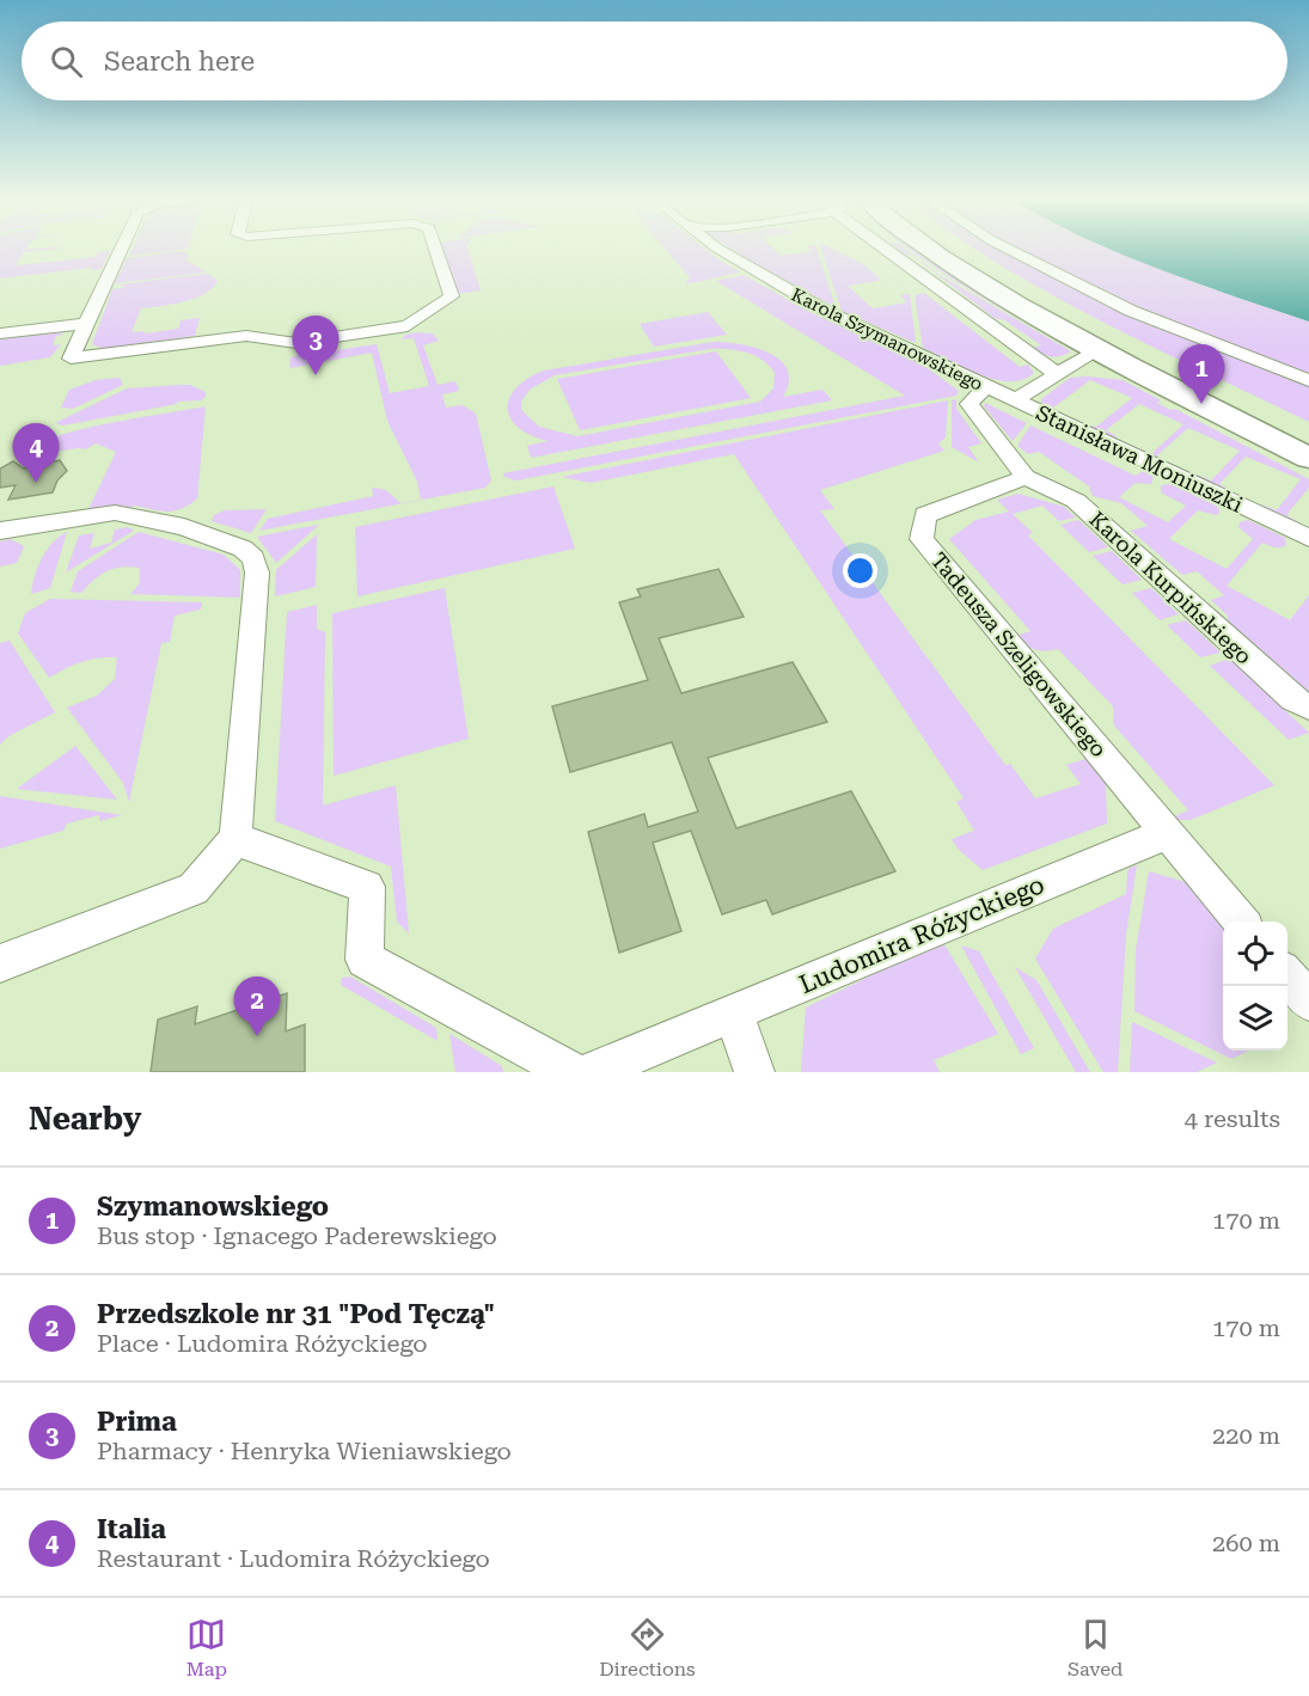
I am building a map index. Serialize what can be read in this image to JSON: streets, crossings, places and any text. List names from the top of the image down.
{
  "streets": {
    "street": [
      "Karola Szymanowskiego",
      "Stanisława Moniuszki",
      "Karola Kurpińskiego",
      "Tadeusza Szeligowskiego",
      "Ludomira Różyckiego"
    ]
  },
  "crossings": [
    ["Karola Szymanowskiego", "Stanisława Moniuszki"],
    ["Karola Kurpińskiego", "Tadeusza Szeligowskiego"],
    ["Tadeusza Szeligowskiego", "Ludomira Różyckiego"]
  ],
  "page": {
    "search": "Search here",
    "pins": [
      "3",
      "1",
      "4",
      "2"
    ],
    "heading": ["Nearby", "4 results"],
    "list": [
      {
        "mark": "1",
        "name": "Szymanowskiego",
        "note": "Bus stop · Ignacego Paderewskiego",
        "value": "170 m"
      },
      {
        "mark": "2",
        "name": "Przedszkole nr 31 \"Pod Tęczą\"",
        "note": "Place · Ludomira Różyckiego",
        "value": "170 m"
      },
      {
        "mark": "3",
        "name": "Prima",
        "note": "Pharmacy · Henryka Wieniawskiego",
        "value": "220 m"
      },
      {
        "mark": "4",
        "name": "Italia",
        "note": "Restaurant · Ludomira Różyckiego",
        "value": "260 m"
      }
    ],
    "nav": ["Map", "Directions", "Saved"]
  }
}
